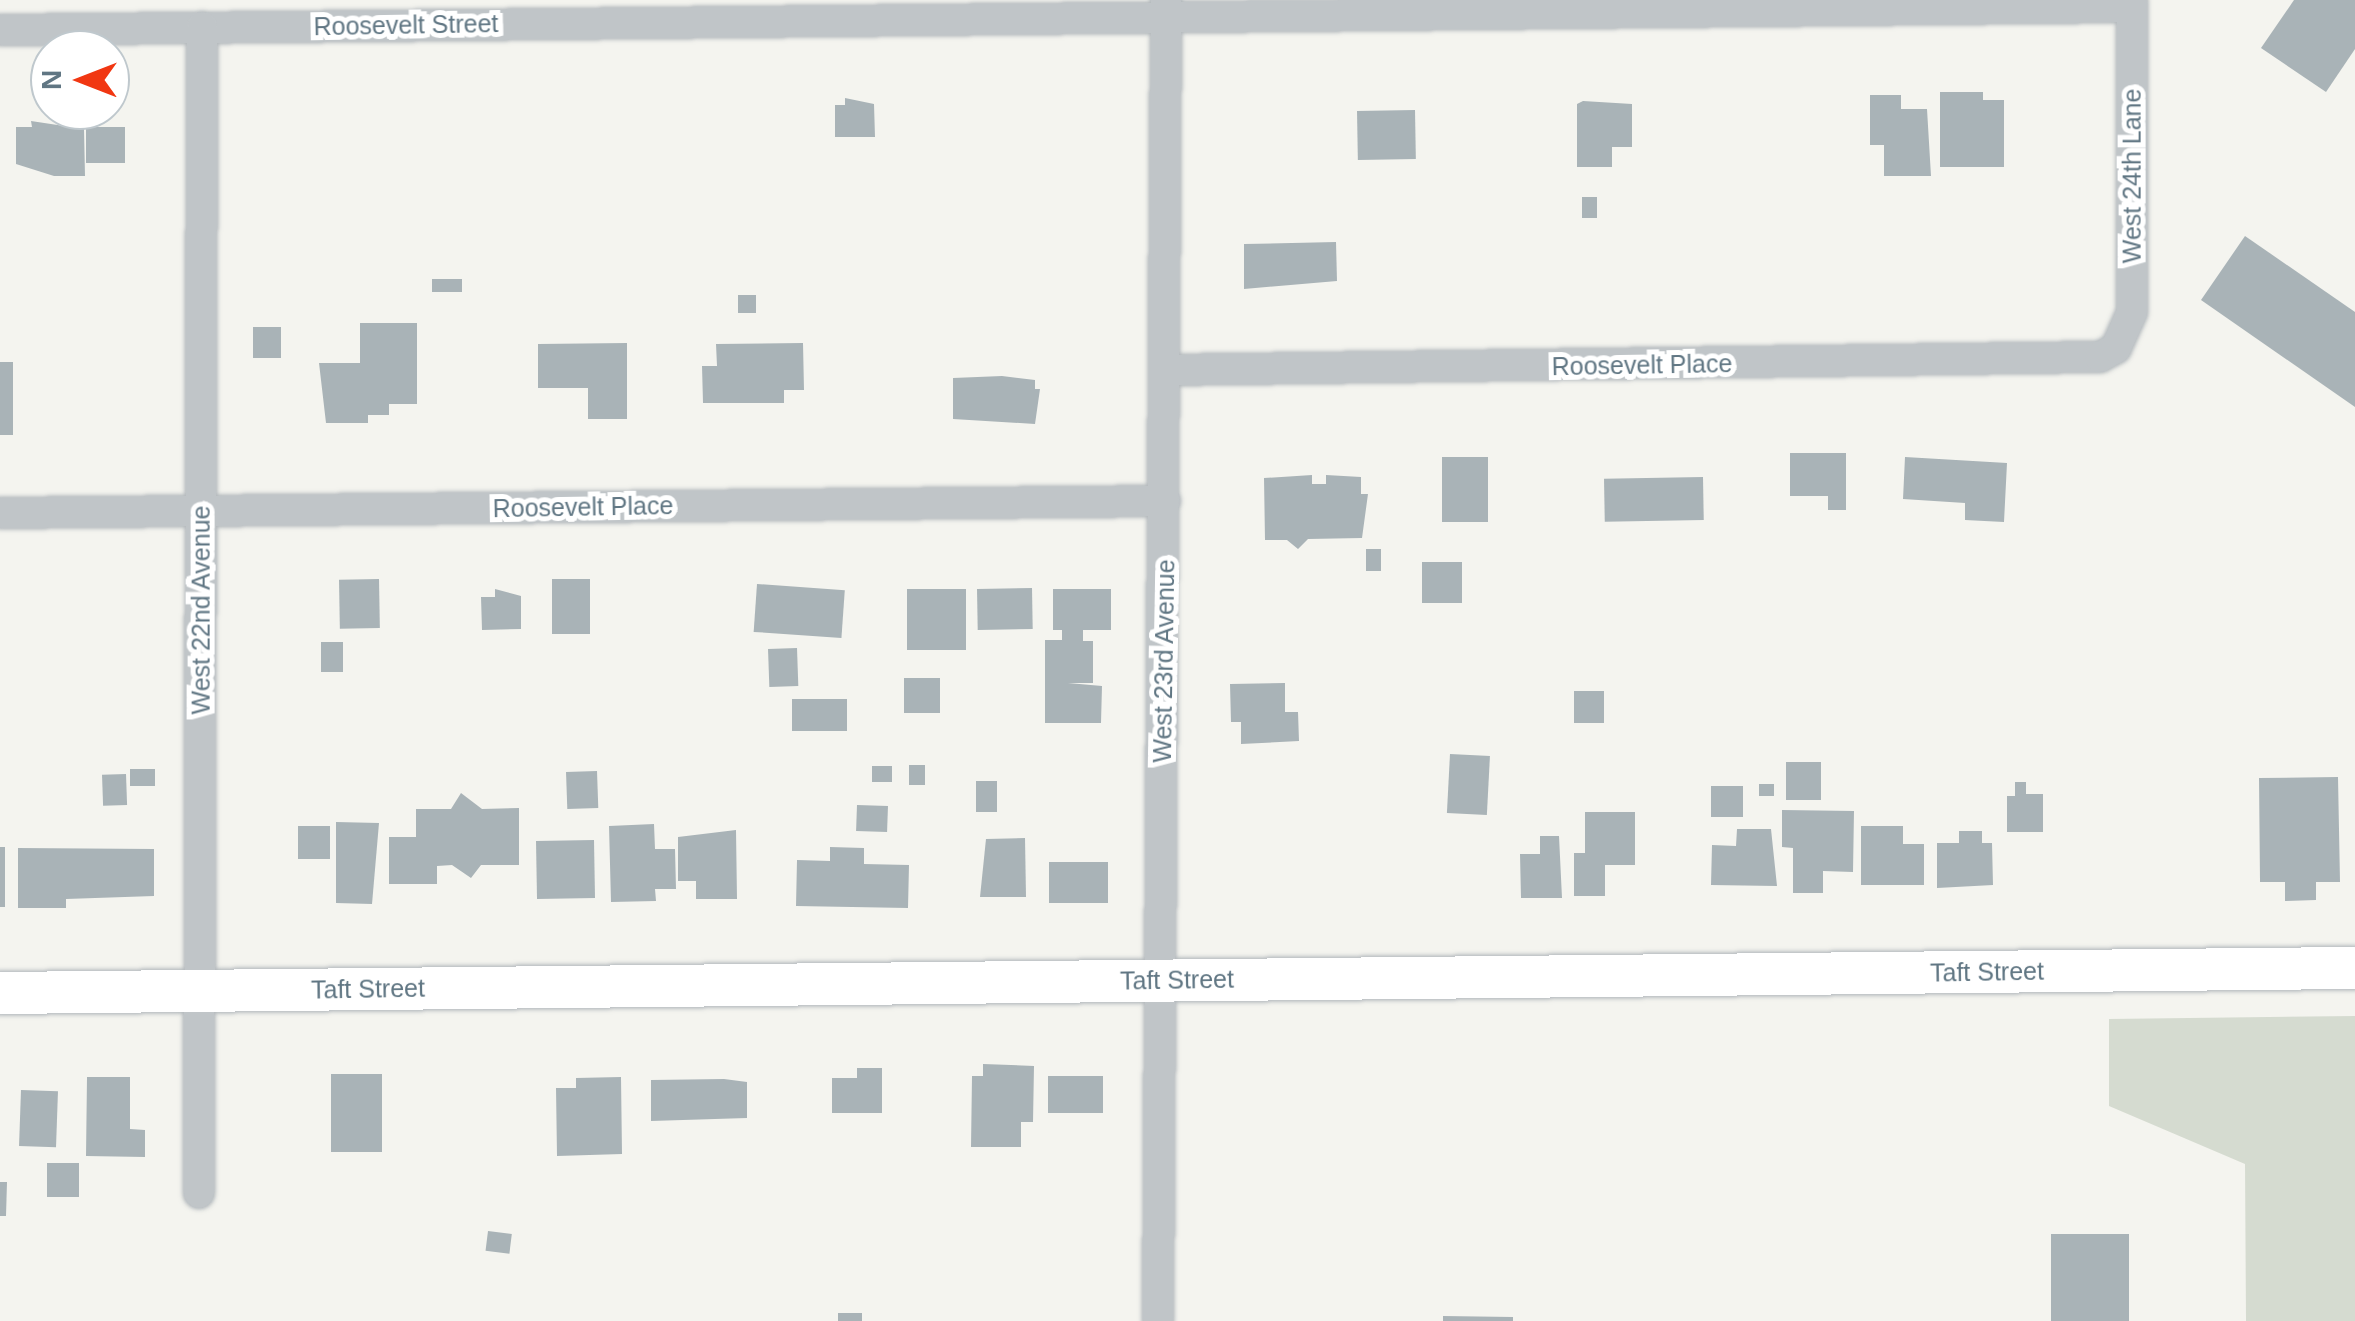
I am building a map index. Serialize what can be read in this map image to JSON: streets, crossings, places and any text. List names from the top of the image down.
{
  "streets": {
    "street": [
      "Roosevelt Street",
      "West 24th Lane",
      "Roosevelt Place",
      "West 22nd Avenue",
      "West 23rd Avenue",
      "Taft Street"
    ]
  },
  "crossings": [
    ["Roosevelt Street", "West 24th Lane"],
    ["Roosevelt Street", "West 22nd Avenue"],
    ["Roosevelt Street", "West 23rd Avenue"],
    ["West 24th Lane", "Roosevelt Place"],
    ["Roosevelt Place", "West 22nd Avenue"],
    ["Roosevelt Place", "West 23rd Avenue"],
    ["West 22nd Avenue", "Taft Street"],
    ["West 23rd Avenue", "Taft Street"]
  ],
  "north": "left"
}
